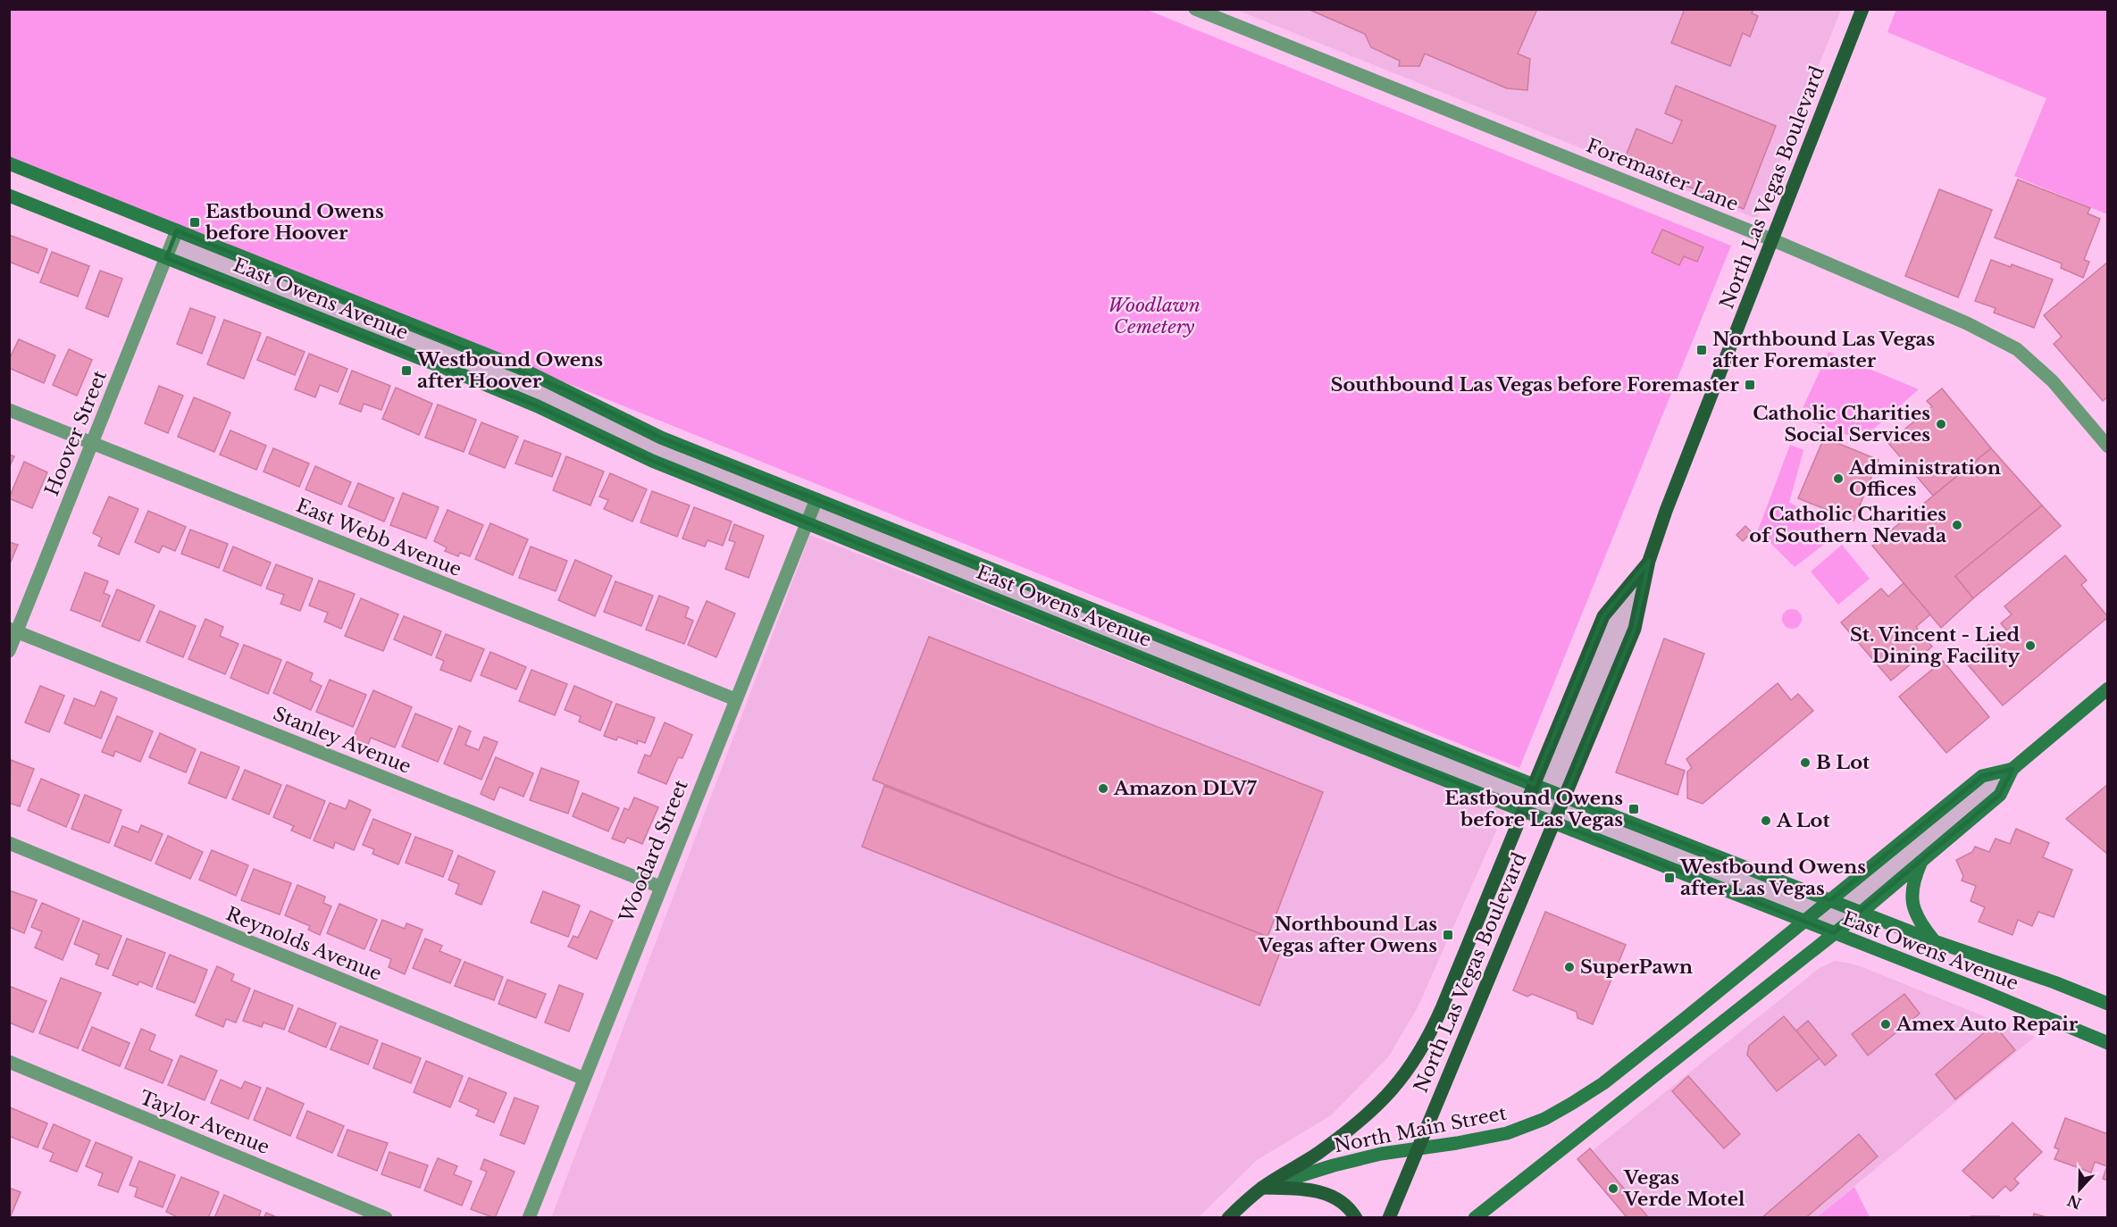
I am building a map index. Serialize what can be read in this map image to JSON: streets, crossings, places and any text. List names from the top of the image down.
{
  "streets": {
    "main road": ["North Las Vegas Boulevard", "East Owens Avenue", "North Main Street"],
    "street": [
      "Foremaster Lane",
      "Hoover Street",
      "East Webb Avenue",
      "Stanley Avenue",
      "Woodard Street",
      "Reynolds Avenue",
      "Taylor Avenue"
    ]
  },
  "crossings": [
    ["Foremaster Lane", "North Las Vegas Boulevard"],
    ["North Las Vegas Boulevard", "East Owens Avenue"],
    ["North Las Vegas Boulevard", "North Main Street"],
    ["East Owens Avenue", "Hoover Street"],
    ["East Owens Avenue", "Woodard Street"],
    ["East Owens Avenue", "North Main Street"],
    ["Hoover Street", "East Webb Avenue"],
    ["Hoover Street", "Stanley Avenue"],
    ["East Webb Avenue", "Woodard Street"],
    ["Stanley Avenue", "Woodard Street"],
    ["Woodard Street", "Reynolds Avenue"]
  ],
  "parks": ["Woodlawn Cemetery"],
  "places": {
    "transit": [
      "Eastbound Owens before Hoover",
      "Northbound Las Vegas after Foremaster",
      "Westbound Owens after Hoover",
      "Southbound Las Vegas before Foremaster",
      "Eastbound Owens before Las Vegas",
      "Westbound Owens after Las Vegas",
      "Northbound Las Vegas after Owens"
    ],
    "other": [
      "Catholic Charities Social Services",
      "Administration Offices",
      "Catholic Charities of Southern Nevada",
      "St. Vincent - Lied Dining Facility",
      "B Lot",
      "Amazon DLV7",
      "A Lot",
      "SuperPawn",
      "Amex Auto Repair",
      "Vegas Verde Motel"
    ]
  },
  "north": "bottom"
}
